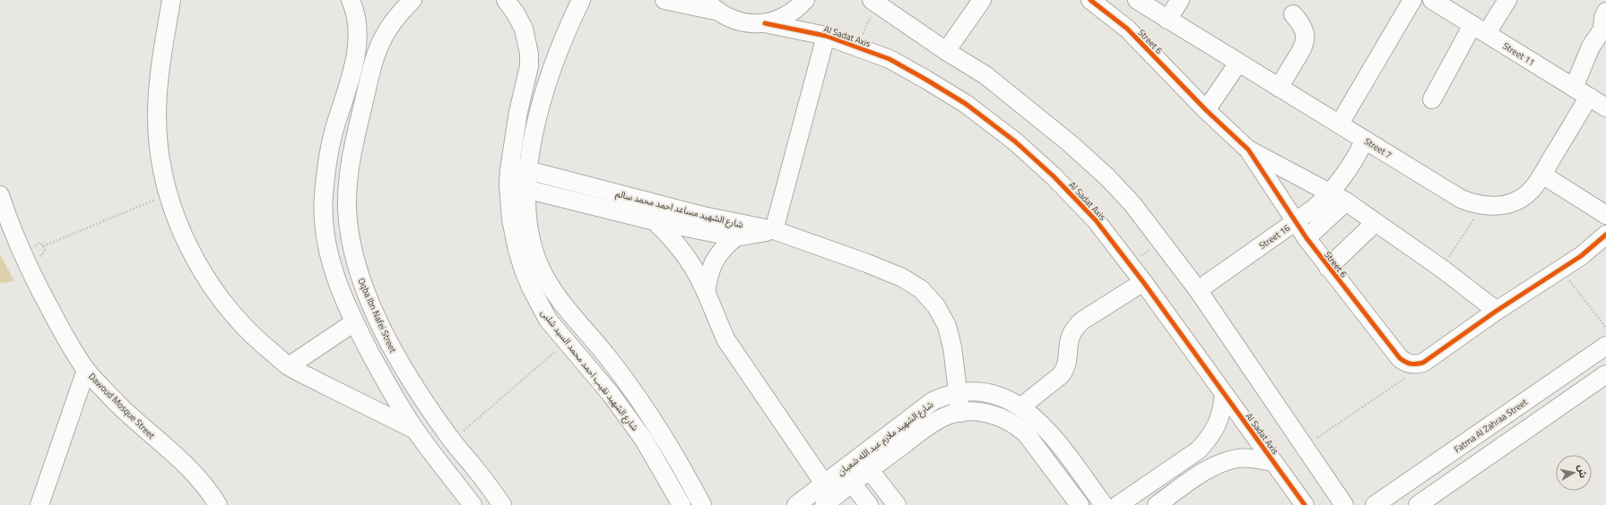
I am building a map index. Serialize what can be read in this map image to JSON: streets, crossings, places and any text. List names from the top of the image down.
{
  "streets": {
    "street": [
      "Al Sadat Axis",
      "Street 6",
      "Street 11",
      "Street 7",
      "شارع الشهيد مساعد احمد محمد سالم",
      "Street 16",
      "Oqba Ibn Nafei Street",
      "شارع الشهيد نقيب احمد محمد السيد شلبى",
      "Dawoud Mosque Street",
      "Fatma Al Zahraa Street",
      "شارع الشهيد ملازم عبد الله شعبان"
    ]
  },
  "crossings": [
    ["Street 6", "Street 16"],
    ["Street 11", "Street 7"],
    ["Street 7", "Street 16"],
    ["شارع الشهيد مساعد احمد محمد سالم", "شارع الشهيد نقيب احمد محمد السيد شلبى"]
  ],
  "north": "right"
}
